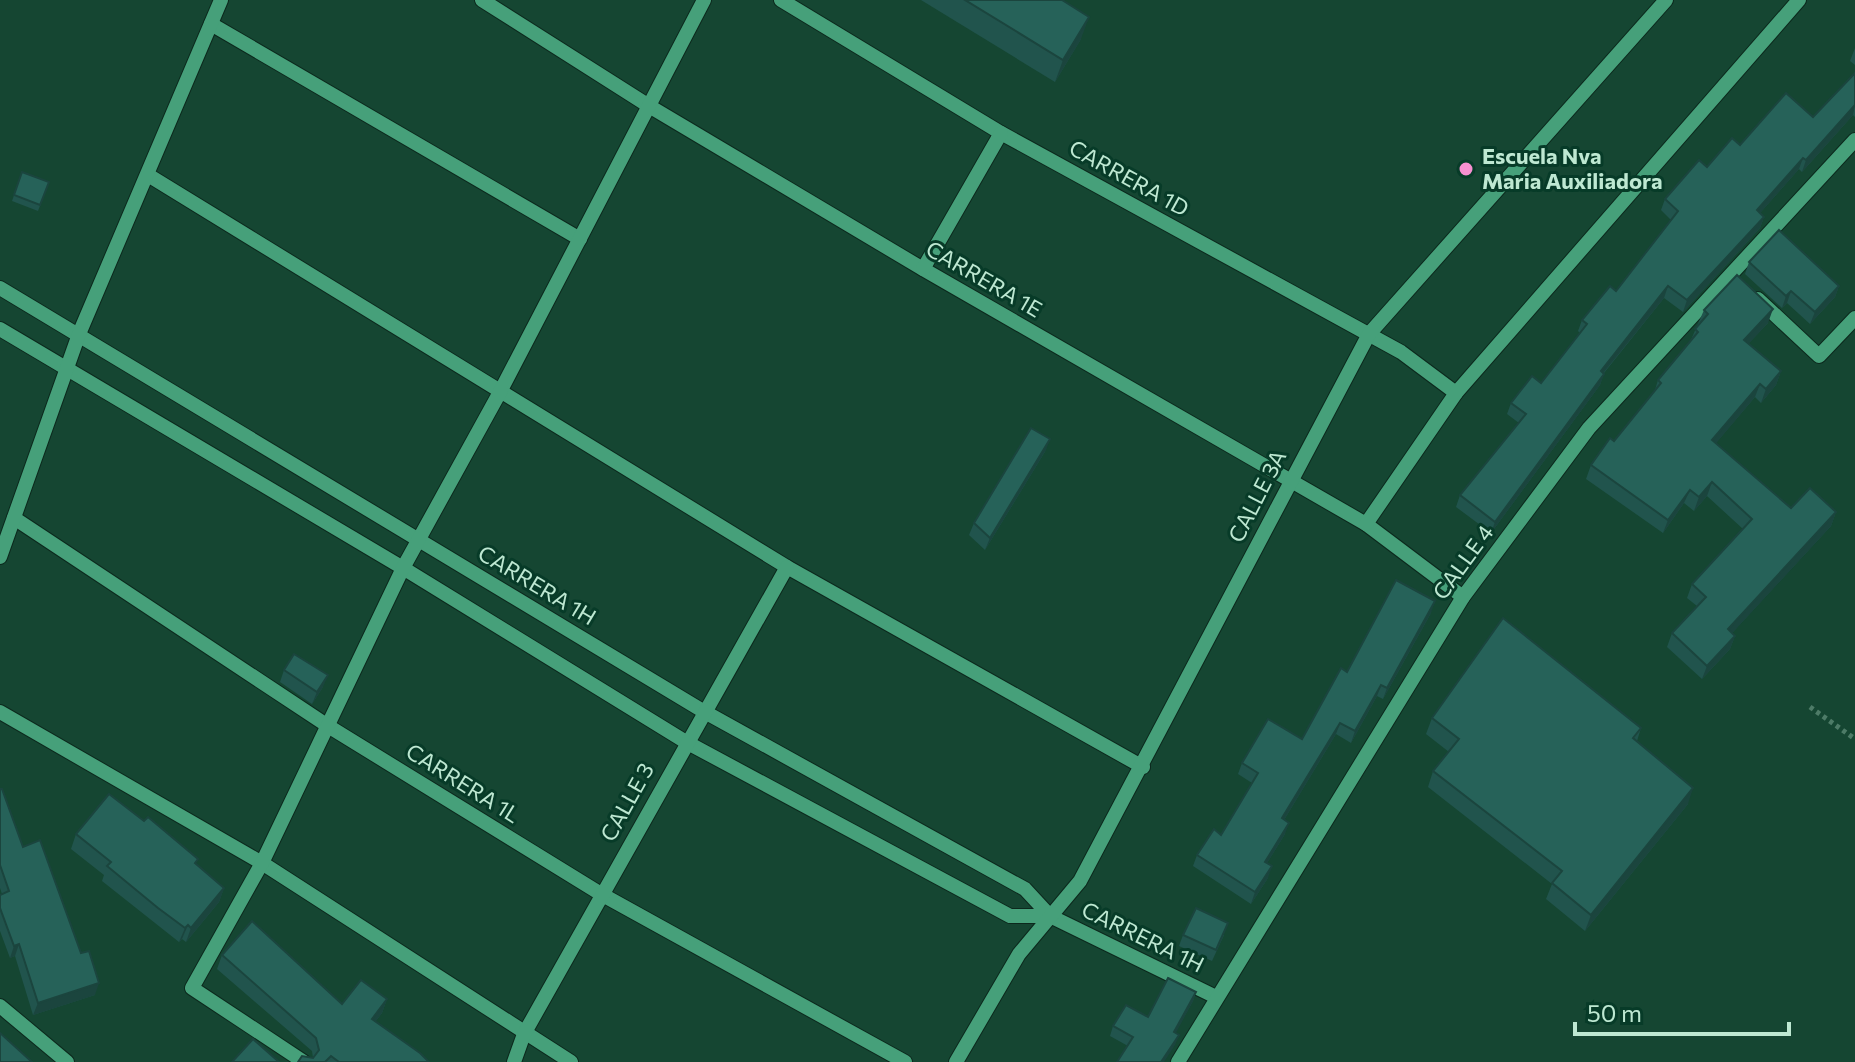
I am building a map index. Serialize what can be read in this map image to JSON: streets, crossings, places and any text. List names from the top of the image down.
{
  "streets": {
    "street": [
      "CARRERA 1D",
      "CARRERA 1E",
      "CALLE 3A",
      "CALLE 4",
      "CARRERA 1H",
      "CARRERA 1L",
      "CALLE 3"
    ]
  },
  "crossings": [
    ["CARRERA 1D", "CALLE 3A"],
    ["CARRERA 1E", "CALLE 3A"],
    ["CARRERA 1E", "CALLE 4"],
    ["CALLE 3A", "CARRERA 1H"],
    ["CALLE 4", "CARRERA 1H"],
    ["CARRERA 1H", "CALLE 3"],
    ["CARRERA 1L", "CALLE 3"]
  ],
  "places": ["Escuela Nva Maria Auxiliadora"],
  "scale_bar": "50 m"
}
